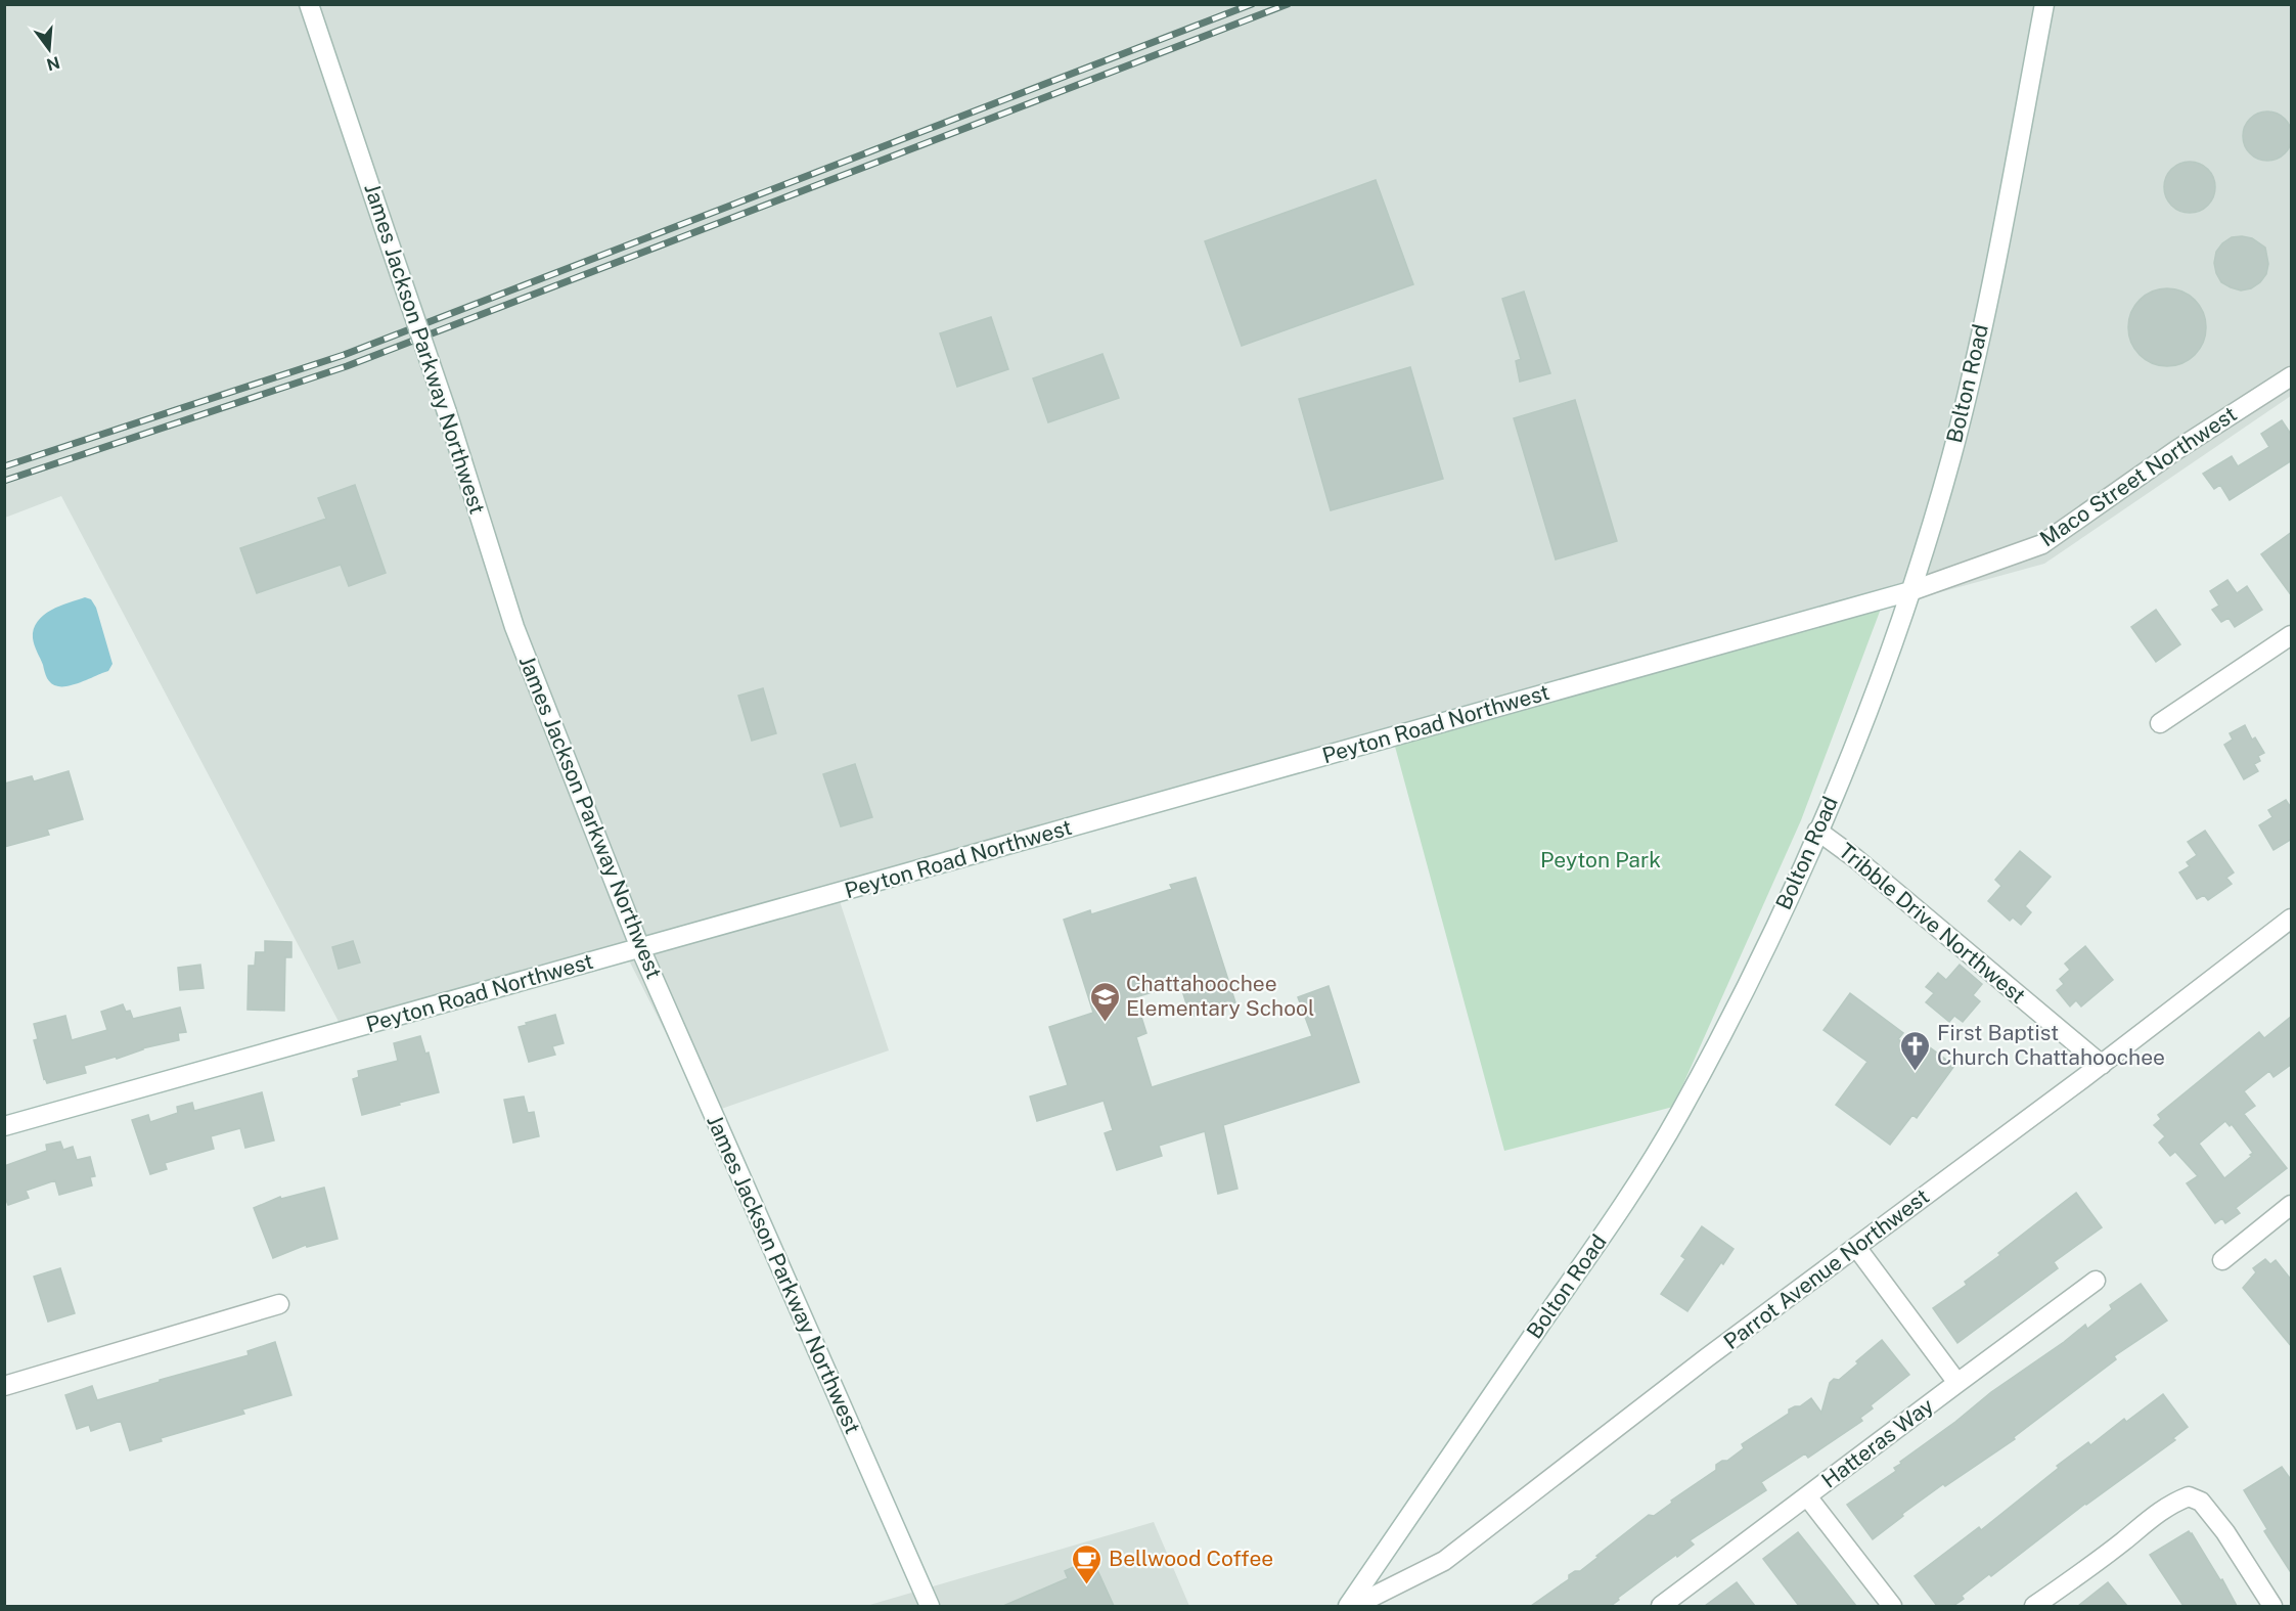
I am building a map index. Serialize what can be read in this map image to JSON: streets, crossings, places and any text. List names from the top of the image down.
{
  "streets": {
    "street": [
      "James Jackson Parkway Northwest",
      "Bolton Road",
      "Maco Street Northwest",
      "Peyton Road Northwest",
      "Tribble Drive Northwest",
      "Parrot Avenue Northwest",
      "Hatteras Way"
    ]
  },
  "crossings": [
    ["James Jackson Parkway Northwest", "Peyton Road Northwest"],
    ["Bolton Road", "Maco Street Northwest"],
    ["Bolton Road", "Peyton Road Northwest"],
    ["Bolton Road", "Tribble Drive Northwest"],
    ["Maco Street Northwest", "Peyton Road Northwest"],
    ["Tribble Drive Northwest", "Parrot Avenue Northwest"]
  ],
  "parks": ["Peyton Park"],
  "places": {
    "school or university": ["Chattahoochee Elementary School"],
    "church": ["First Baptist Church Chattahoochee"],
    "cafe": ["Bellwood Coffee"]
  },
  "north": "bottom"
}
